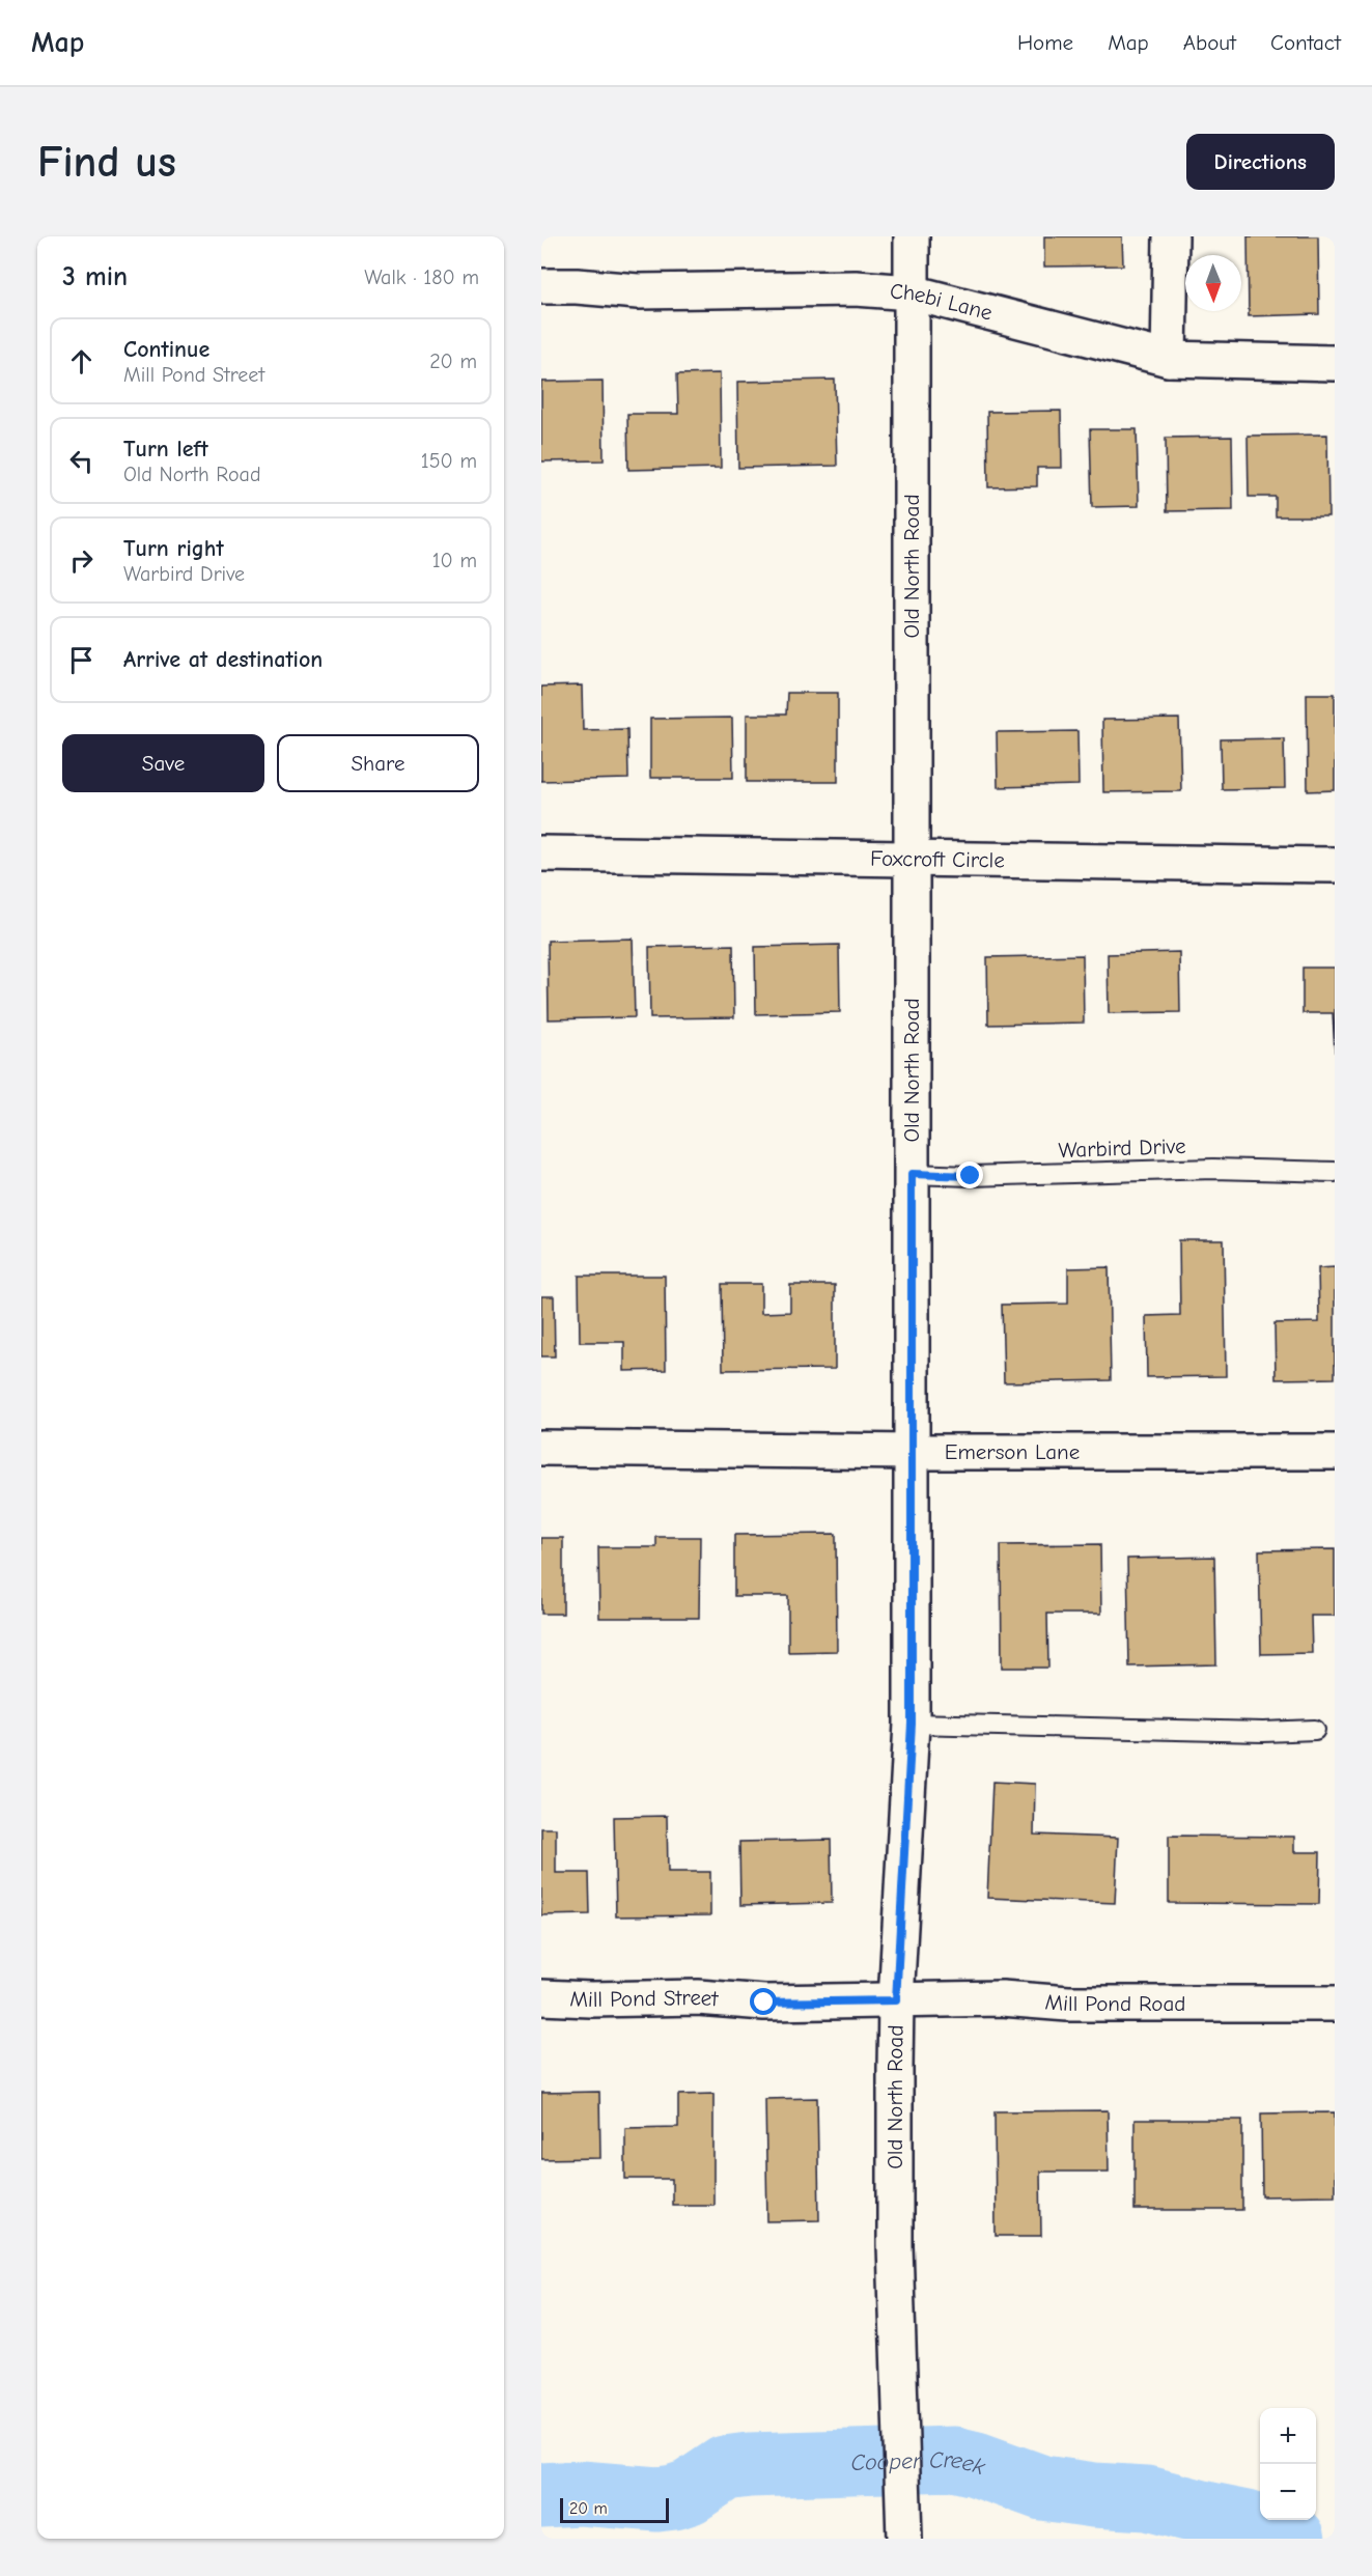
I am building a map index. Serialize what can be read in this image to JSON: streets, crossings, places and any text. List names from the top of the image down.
{
  "streets": {
    "street": [
      "Chebi Lane",
      "Old North Road",
      "Foxcroft Circle",
      "Emerson Lane",
      "Mill Pond Street",
      "Mill Pond Road"
    ],
    "lane": ["Warbird Drive"]
  },
  "crossings": [
    ["Chebi Lane", "Old North Road"],
    ["Old North Road", "Foxcroft Circle"],
    ["Old North Road", "Warbird Drive"],
    ["Old North Road", "Emerson Lane"],
    ["Old North Road", "Mill Pond Street"],
    ["Old North Road", "Mill Pond Road"],
    ["Mill Pond Street", "Mill Pond Road"]
  ],
  "water": ["Cooper Creek"],
  "scale_bar": "20 m",
  "north": "bottom",
  "page": {
    "header": "Map",
    "nav": [
      "Home",
      "Map",
      "About",
      "Contact"
    ],
    "buttons": [
      "Directions",
      ["Save", "Share"]
    ],
    "title": "Find us",
    "heading": ["3 min", "Walk · 180 m"],
    "list": [
      ["Continue", "Mill Pond Street", "20 m"],
      ["Turn left", "Old North Road", "150 m"],
      ["Turn right", "Warbird Drive", "10 m"],
      "Arrive at destination"
    ],
    "map_buttons": ["+", "−"],
    "scale": "20 m"
  }
}
